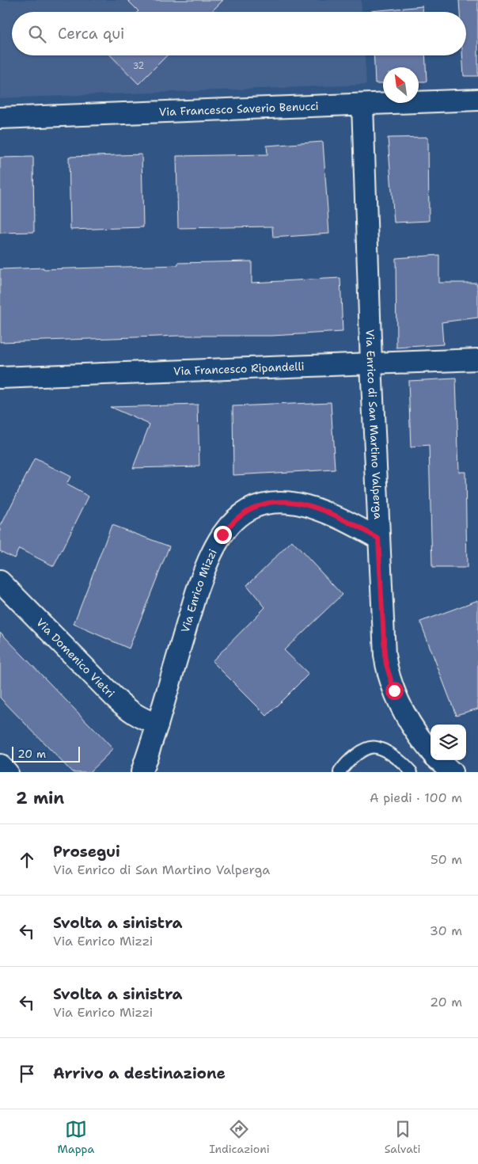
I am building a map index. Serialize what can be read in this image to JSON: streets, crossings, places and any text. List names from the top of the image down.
{
  "streets": {
    "street": [
      "Via Francesco Saverio Benucci",
      "Via Francesco Ripandelli",
      "Via Enrico di San Martino Valperga",
      "Via Enrico Mizzi",
      "Via Domenico Vietri"
    ]
  },
  "crossings": [
    ["Via Francesco Saverio Benucci", "Via Enrico di San Martino Valperga"],
    ["Via Francesco Ripandelli", "Via Enrico di San Martino Valperga"],
    ["Via Enrico di San Martino Valperga", "Via Enrico Mizzi"],
    ["Via Enrico Mizzi", "Via Domenico Vietri"]
  ],
  "house_numbers": ["32"],
  "scale_bar": "20 m",
  "north": "top left",
  "page": {
    "search": "Cerca qui",
    "scale": "20 m",
    "heading": ["2 min", "A piedi · 100 m"],
    "list": [
      ["Prosegui", "Via Enrico di San Martino Valperga", "50 m"],
      ["Svolta a sinistra", "Via Enrico Mizzi", "30 m"],
      ["Svolta a sinistra", "Via Enrico Mizzi", "20 m"],
      "Arrivo a destinazione"
    ],
    "nav": ["Mappa", "Indicazioni", "Salvati"]
  }
}
